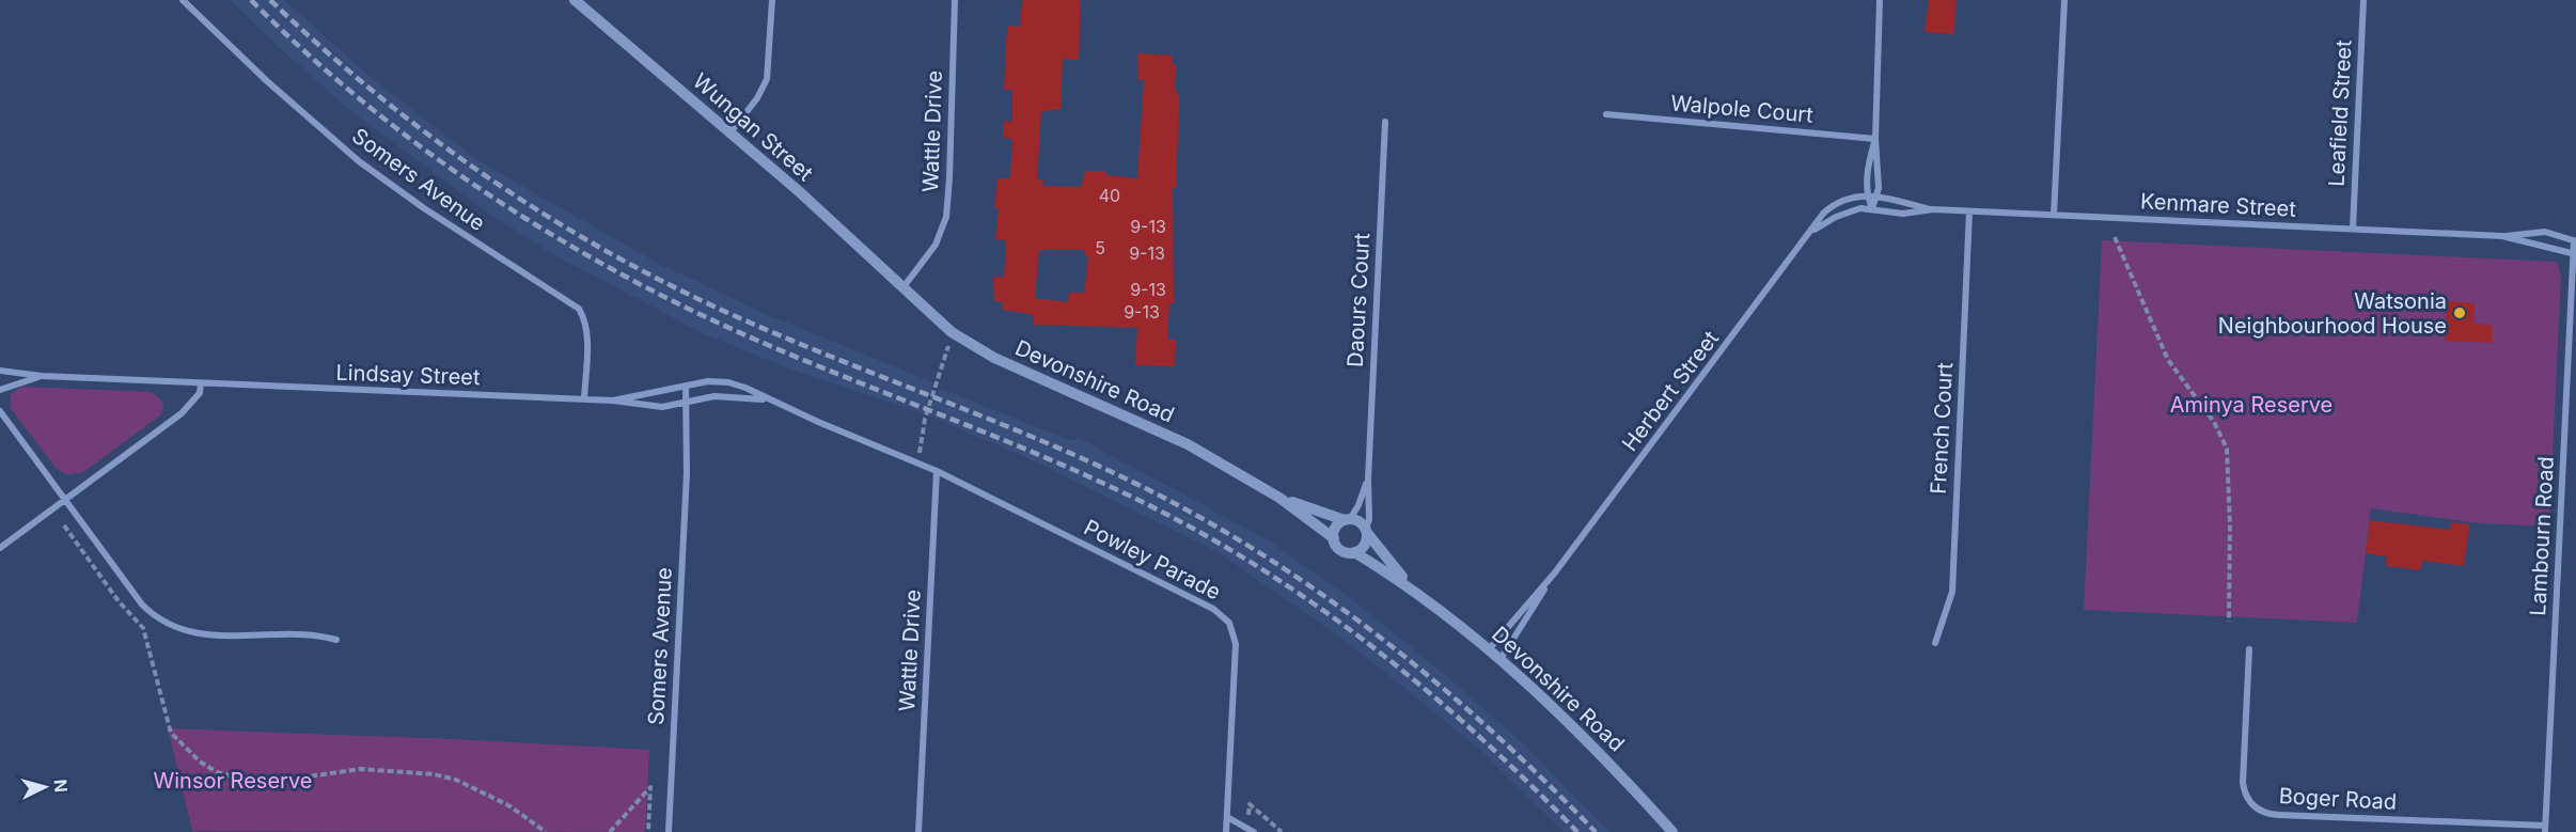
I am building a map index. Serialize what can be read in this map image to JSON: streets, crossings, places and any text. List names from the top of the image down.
{
  "streets": {
    "street": [
      "Walpole Court",
      "Leafield Street",
      "Wungan Street",
      "Wattle Drive",
      "Somers Avenue",
      "Kenmare Street",
      "Daours Court",
      "Lindsay Street",
      "Devonshire Road",
      "Herbert Street",
      "French Court",
      "Lambourn Road",
      "Powley Parade",
      "Boger Road"
    ]
  },
  "crossings": [
    ["Leafield Street", "Kenmare Street"],
    ["Wungan Street", "Wattle Drive"],
    ["Wungan Street", "Devonshire Road"],
    ["Wattle Drive", "Lindsay Street"],
    ["Wattle Drive", "Devonshire Road"],
    ["Wattle Drive", "Powley Parade"],
    ["Somers Avenue", "Lindsay Street"],
    ["Kenmare Street", "Herbert Street"],
    ["Kenmare Street", "French Court"],
    ["Kenmare Street", "Lambourn Road"],
    ["Daours Court", "Devonshire Road"],
    ["Lindsay Street", "Powley Parade"],
    ["Devonshire Road", "Herbert Street"],
    ["Lambourn Road", "Boger Road"]
  ],
  "parks": ["Aminya Reserve", "Winsor Reserve"],
  "places": ["Watsonia Neighbourhood House"],
  "house_numbers": [
    "40",
    "9-13",
    "5",
    "9-13",
    "9-13",
    "9-13"
  ],
  "north": "right"
}
